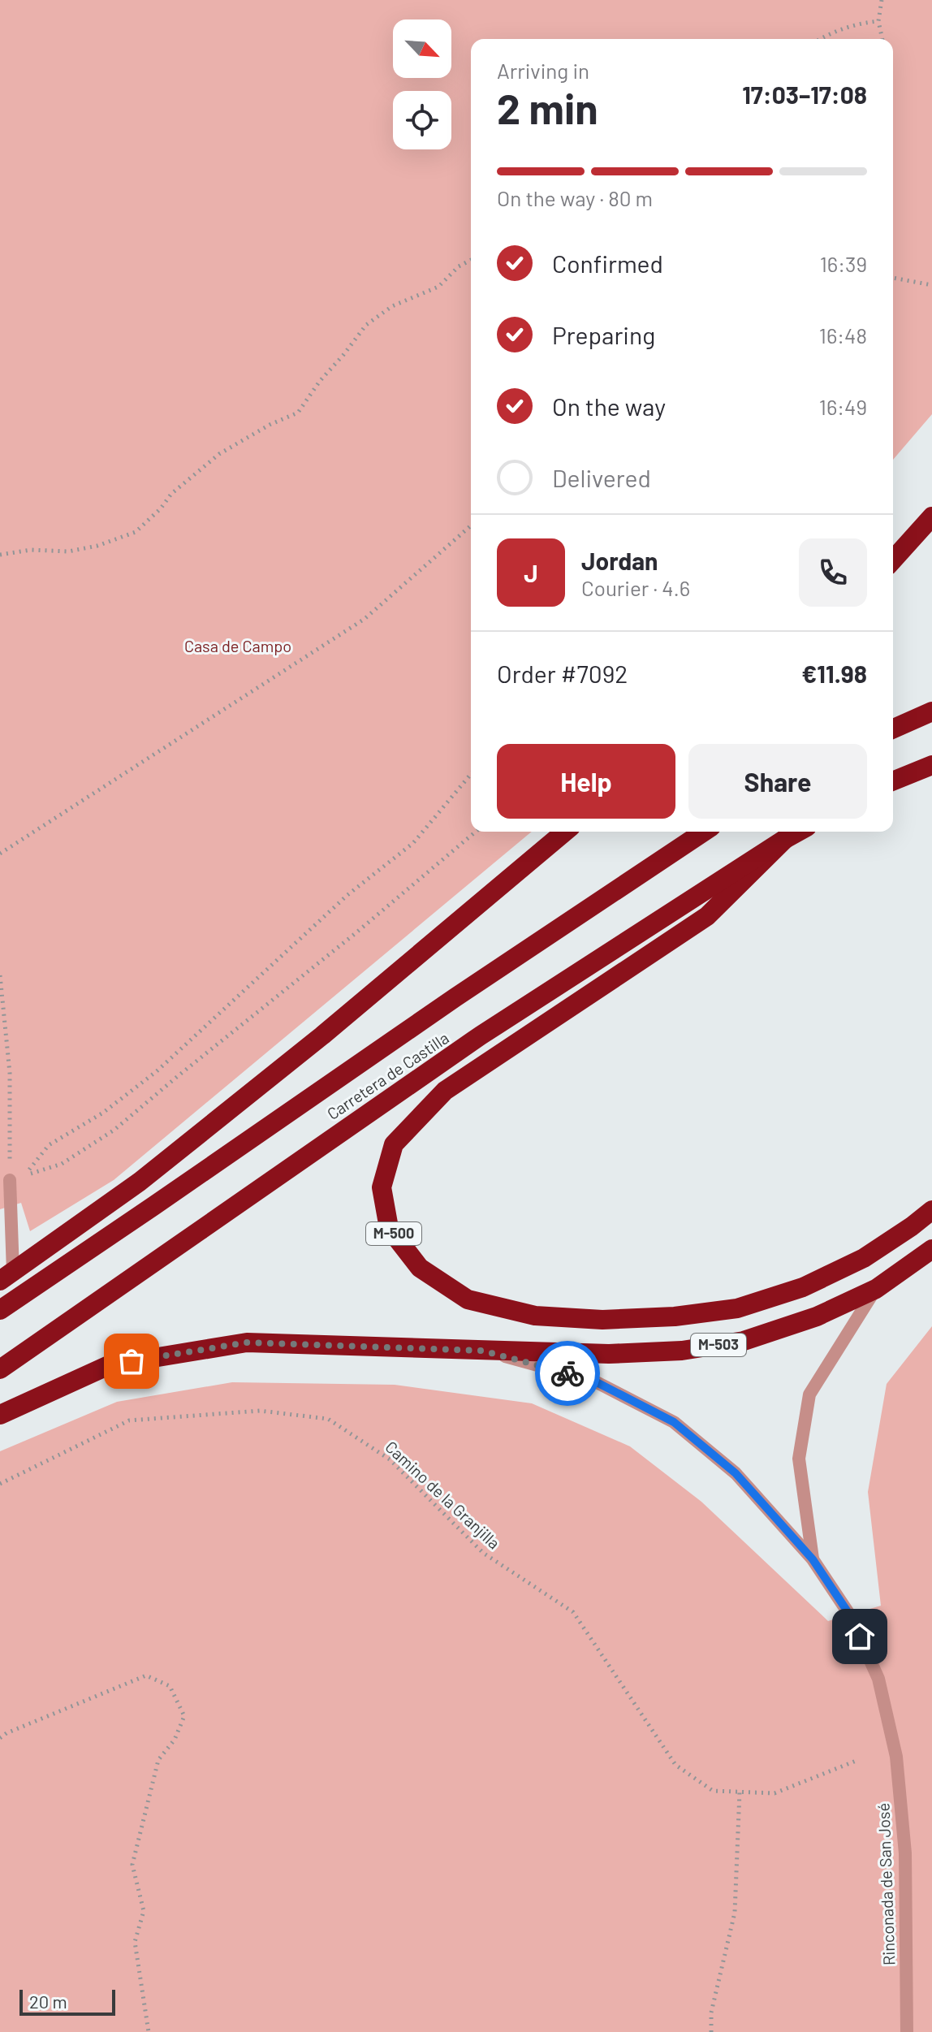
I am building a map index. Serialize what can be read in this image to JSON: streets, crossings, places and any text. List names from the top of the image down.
{
  "streets": {
    "highway": ["Carretera de Castilla", "M-500", "M-503"],
    "lane": ["Rinconada de San José"],
    "path": ["Camino de la Granjilla"]
  },
  "crossings": [
    ["Carretera de Castilla", "M-500"],
    ["M-503", "Rinconada de San José"]
  ],
  "parks": ["Casa de Campo"],
  "scale_bar": "20 m",
  "north": "bottom right",
  "page": {
    "heading": ["2 min", "Arriving in", "17:03–17:08"],
    "panel": [
      "Jordan",
      "Courier · 4.6",
      "Order #7092",
      "€11.98"
    ],
    "bar": "On the way · 80 m",
    "list": [
      ["Confirmed", "16:39"],
      ["Preparing", "16:48"],
      ["On the way", "16:49"],
      "Delivered"
    ],
    "round": "J",
    "buttons": ["Help", "Share"],
    "scale": "20 m"
  }
}
